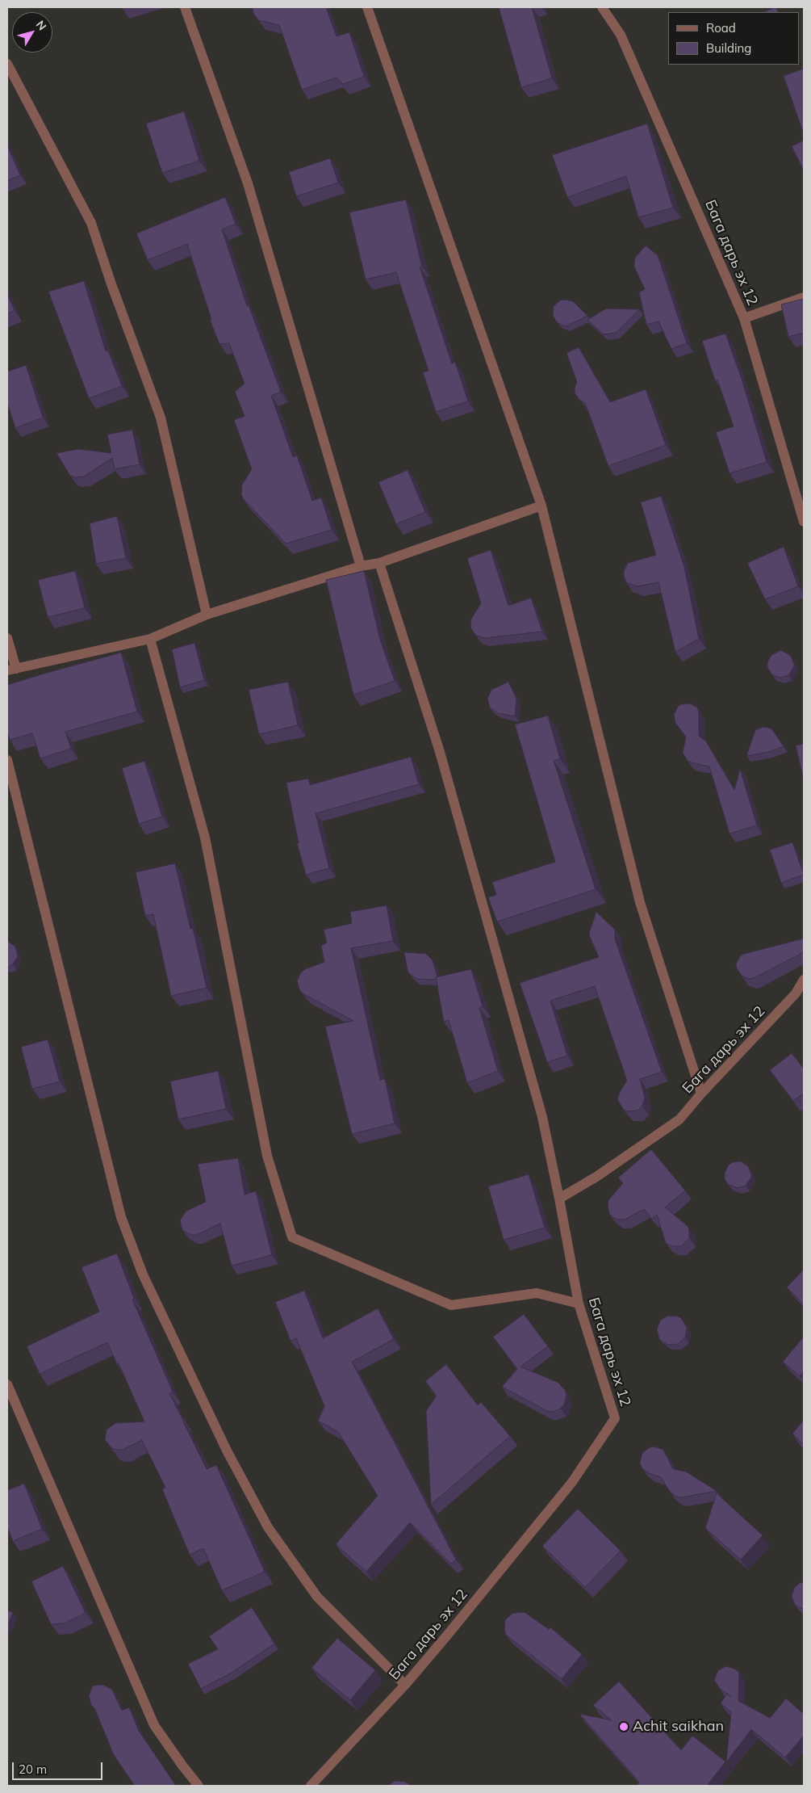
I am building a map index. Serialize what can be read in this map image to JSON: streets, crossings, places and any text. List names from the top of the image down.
{
  "streets": {
    "street": ["Бага дарь эх 12"]
  },
  "places": ["Achit saikhan"],
  "legend": ["Road", "Building"],
  "scale_bar": "20 m",
  "north": "top right"
}
